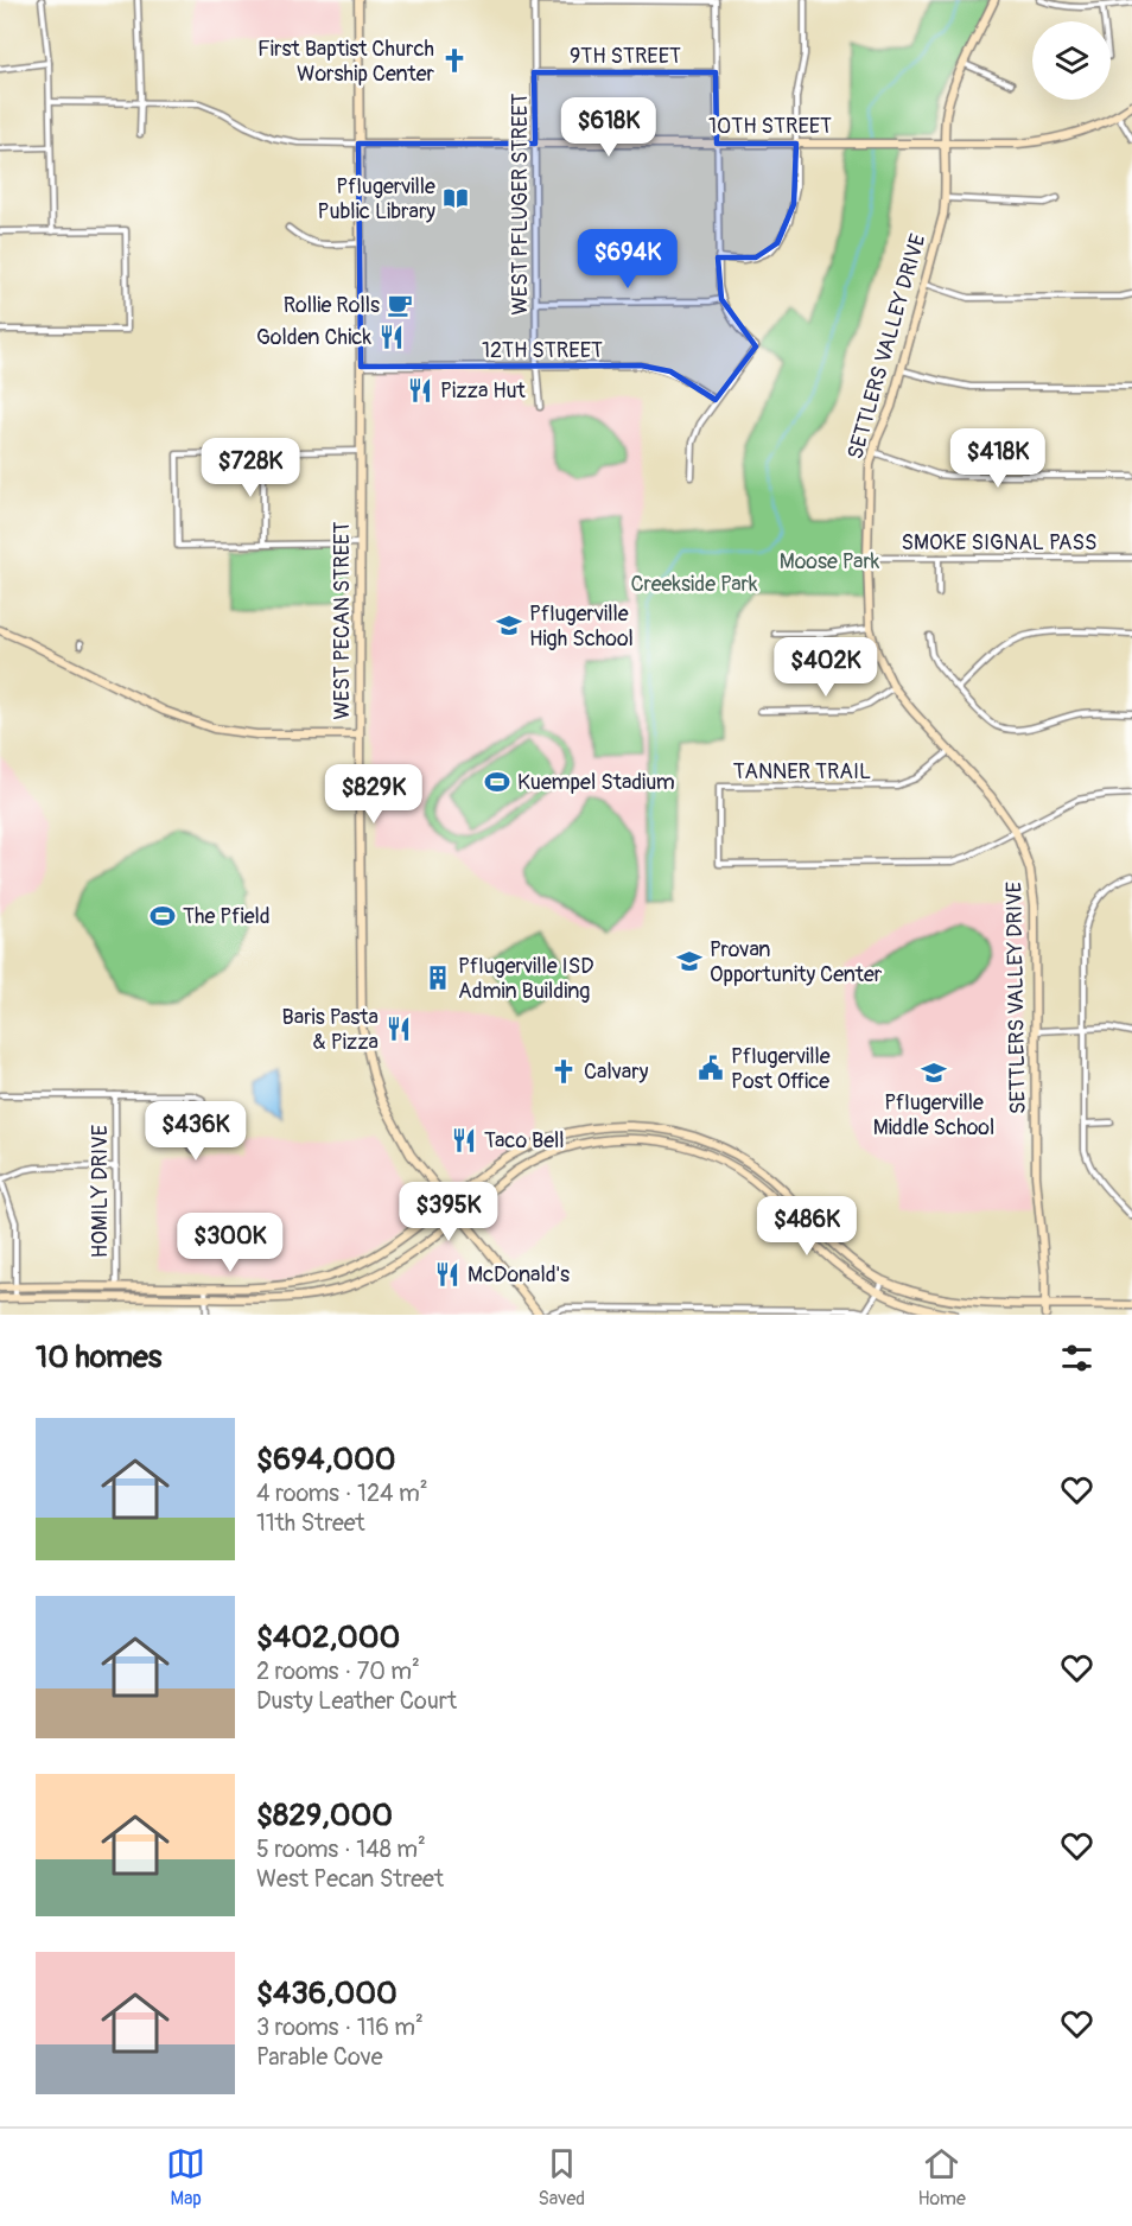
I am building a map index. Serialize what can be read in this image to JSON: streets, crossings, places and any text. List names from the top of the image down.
{
  "streets": {
    "main road": ["10TH STREET", "SETTLERS VALLEY DRIVE", "WEST PECAN STREET"],
    "street": [
      "9TH STREET",
      "WEST PFLUGER STREET",
      "12TH STREET",
      "SMOKE SIGNAL PASS",
      "TANNER TRAIL",
      "HOMILY DRIVE"
    ]
  },
  "crossings": [
    ["9TH STREET", "WEST PFLUGER STREET"],
    ["10TH STREET", "WEST PFLUGER STREET"],
    ["10TH STREET", "SETTLERS VALLEY DRIVE"],
    ["10TH STREET", "WEST PECAN STREET"],
    ["WEST PFLUGER STREET", "12TH STREET"],
    ["SETTLERS VALLEY DRIVE", "SMOKE SIGNAL PASS"],
    ["SETTLERS VALLEY DRIVE", "TANNER TRAIL"],
    ["12TH STREET", "WEST PECAN STREET"]
  ],
  "parks": ["Moose Park", "Creekside Park"],
  "places": {
    "church": ["First Baptist Church Worship Center", "Calvary"],
    "library": ["Pflugerville Public Library"],
    "cafe": ["Rollie Rolls"],
    "restaurant": [
      "Golden Chick",
      "Pizza Hut",
      "Baris Pasta & Pizza",
      "Taco Bell",
      "McDonald's"
    ],
    "school or university": ["Pflugerville High School", "Provan Opportunity Center", "Pflugerville Middle School"],
    "sports": ["Kuempel Stadium", "The Pfield"],
    "building": ["Pflugerville ISD Admin Building"],
    "public building": ["Pflugerville Post Office"]
  },
  "page": {
    "price": [
      "$618K",
      "$694K",
      "$418K",
      "$728K",
      "$402K",
      "$829K",
      "$436K",
      "$395K",
      "$486K",
      "$300K"
    ],
    "heading": "10 homes",
    "list": [
      {
        "name": "$694,000",
        "note": "4 rooms · 124 m² · 11th Street"
      },
      {
        "name": "$402,000",
        "note": "2 rooms · 70 m² · Dusty Leather Court"
      },
      {
        "name": "$829,000",
        "note": "5 rooms · 148 m² · West Pecan Street"
      },
      {
        "name": "$436,000",
        "note": "3 rooms · 116 m² · Parable Cove"
      }
    ],
    "tabs": ["Map", "Saved", "Home"]
  }
}
